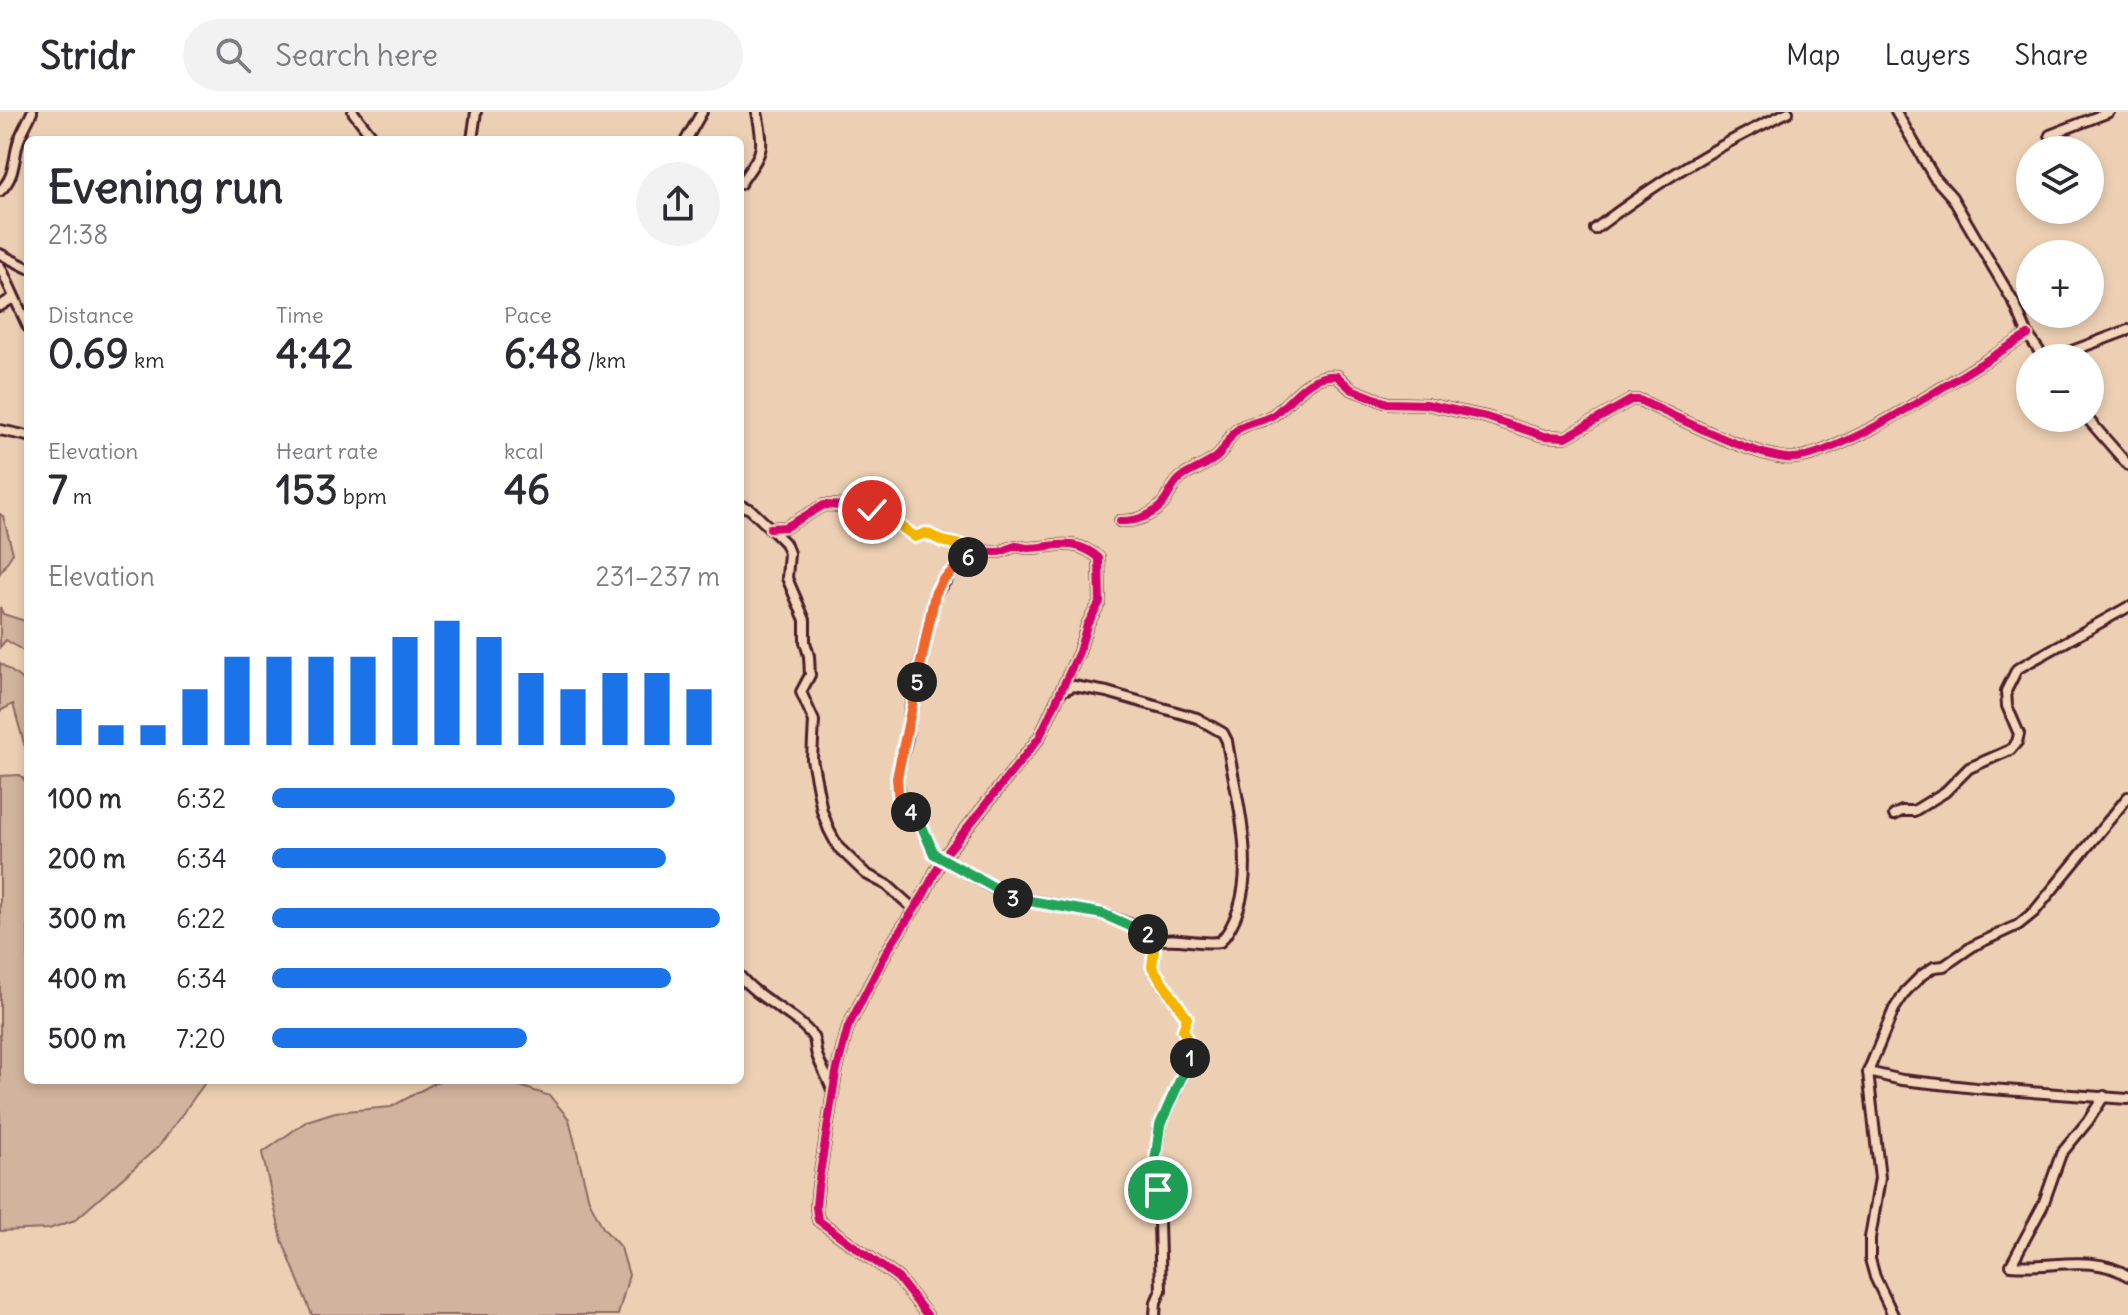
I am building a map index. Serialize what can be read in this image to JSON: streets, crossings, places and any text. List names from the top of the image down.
{
  "page": {
    "header": "Stridr",
    "search": "Search here",
    "nav": ["Map", "Layers", "Share"],
    "map_buttons": ["+", "−"],
    "heading": ["Evening run", "21:38"],
    "stats": [
      ["Distance", "0.69 km"],
      ["Time", "4:42"],
      ["Pace", "6:48 /km"],
      ["Elevation", "7 m"],
      ["Heart rate", "153 bpm"],
      ["kcal", "46"]
    ],
    "pins": [
      "6",
      "5",
      "4",
      "3",
      "2",
      "1"
    ],
    "chart": ["Elevation", "231–237 m"],
    "list": [
      {
        "name": "100 m",
        "note": "6:32"
      },
      {
        "name": "200 m",
        "note": "6:34"
      },
      {
        "name": "300 m",
        "note": "6:22"
      },
      {
        "name": "400 m",
        "note": "6:34"
      },
      {
        "name": "500 m",
        "note": "7:20"
      }
    ]
  }
}
